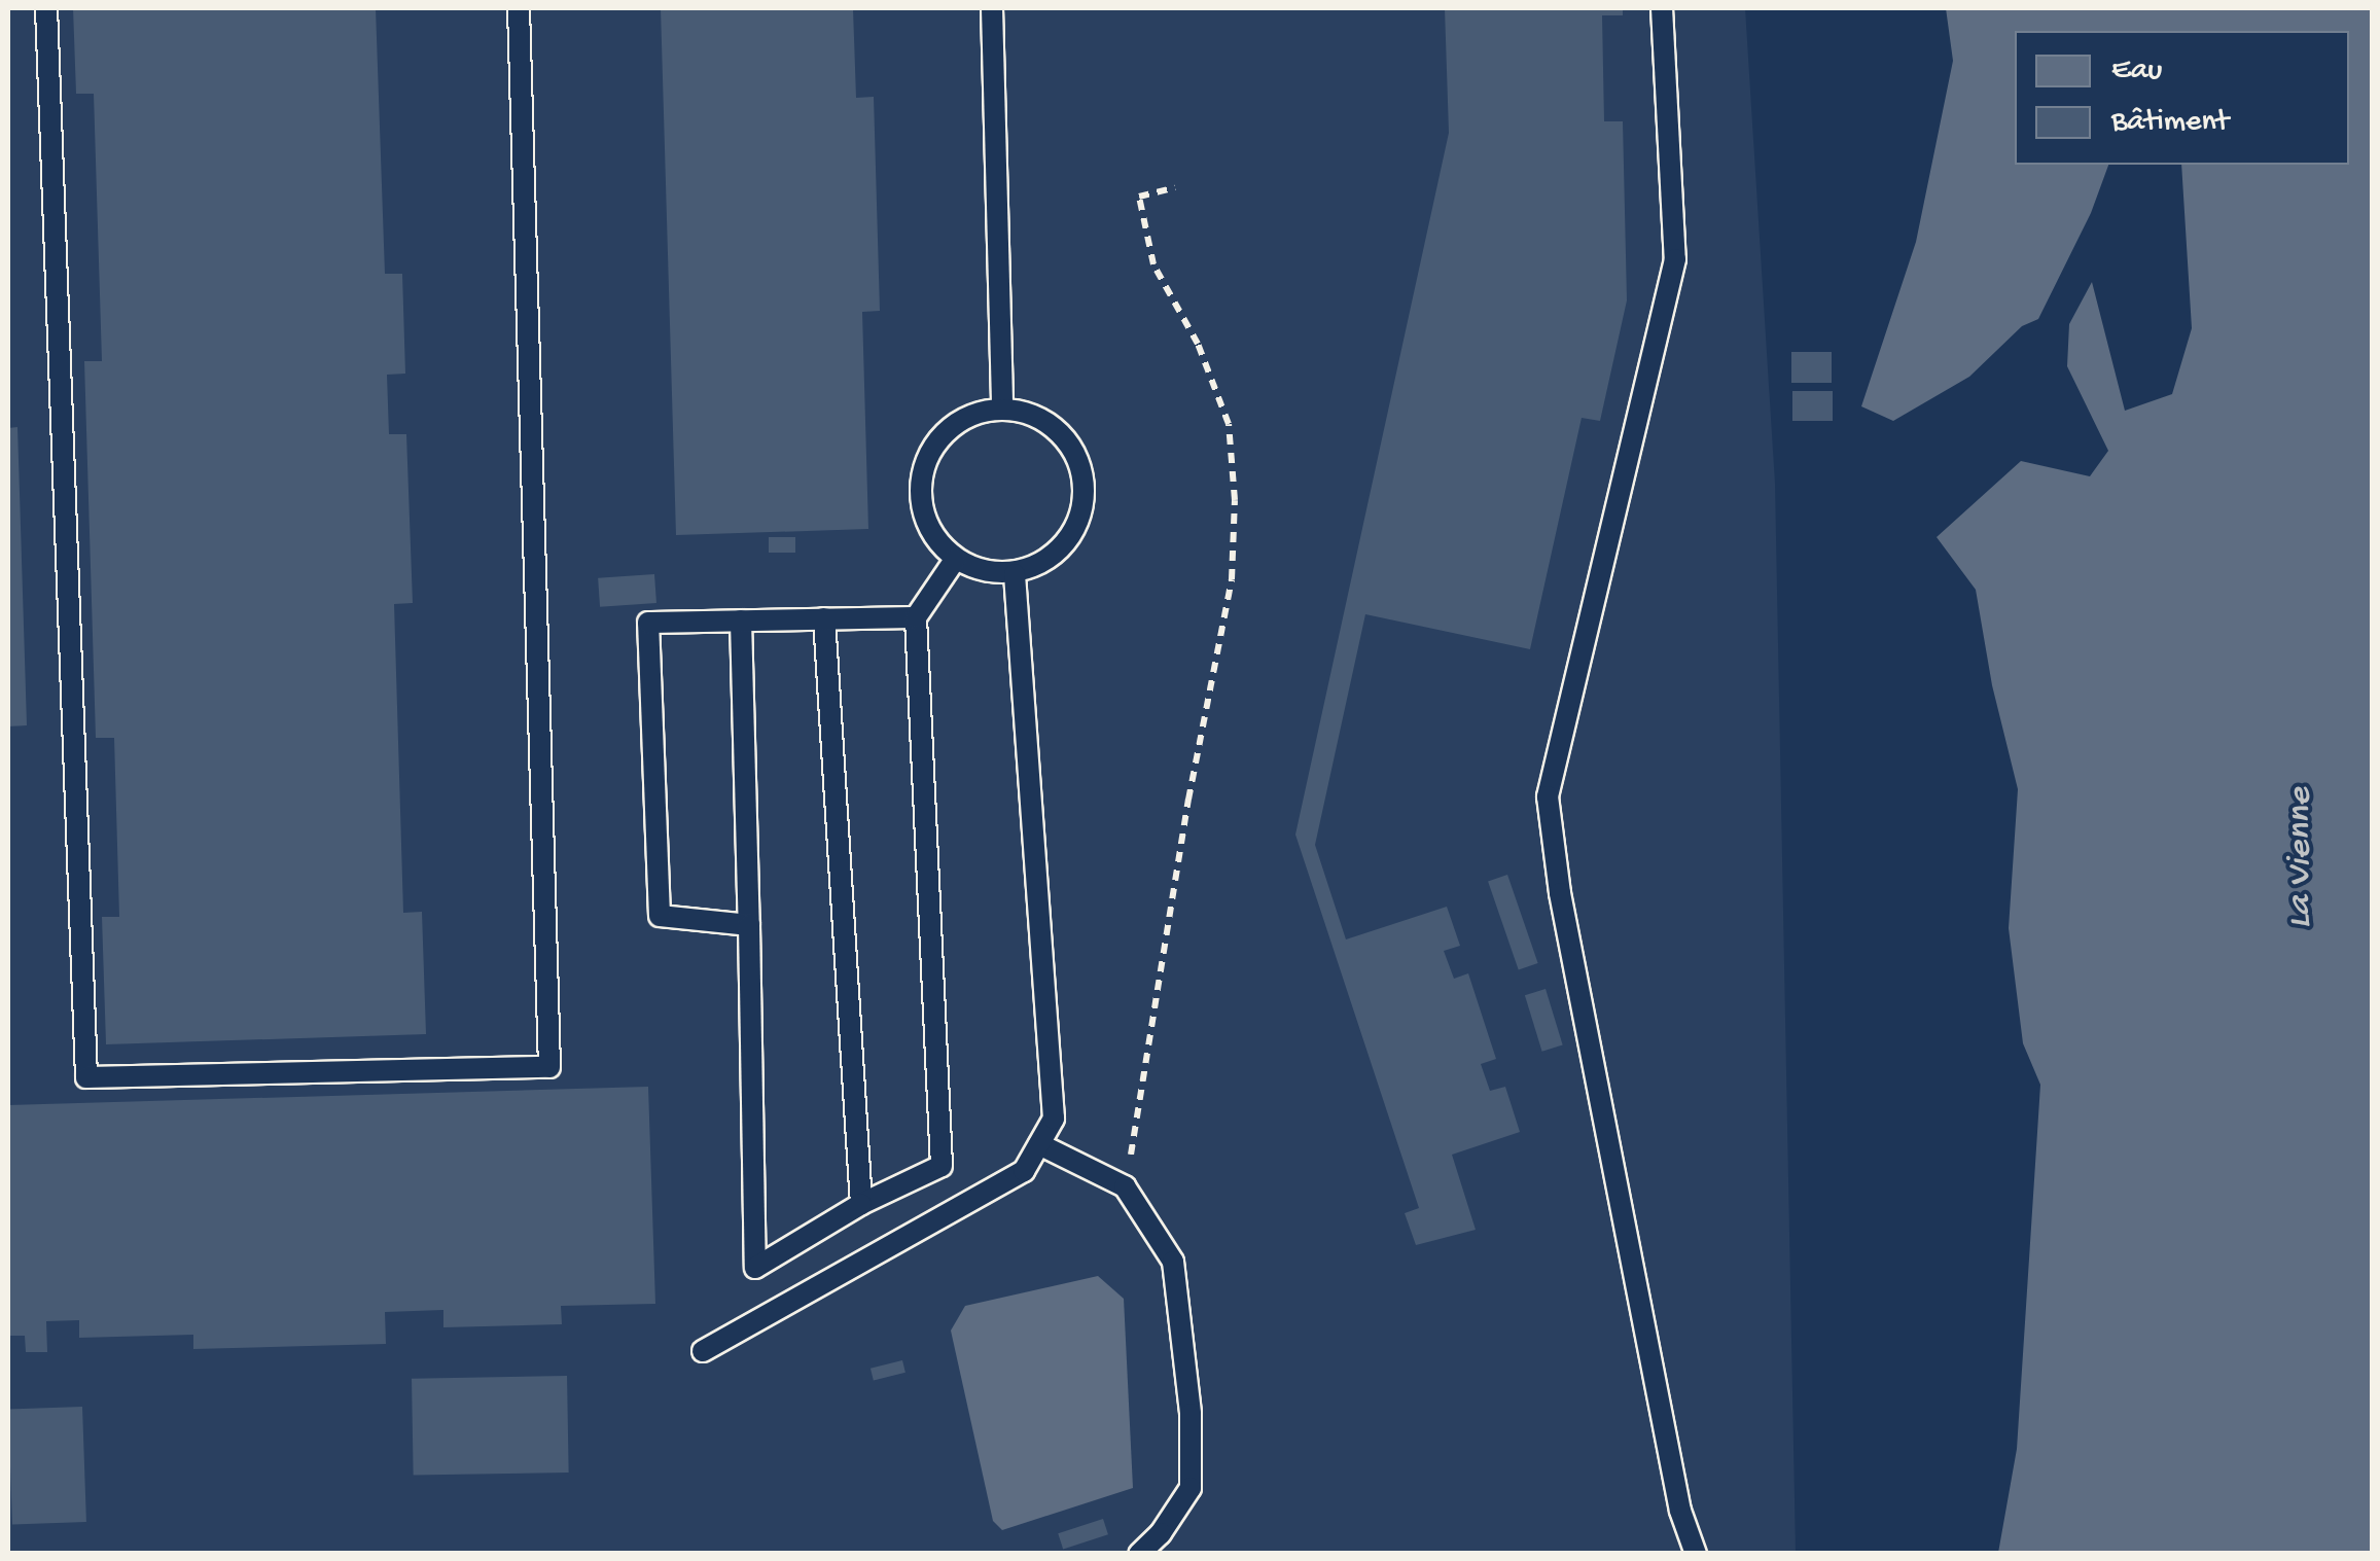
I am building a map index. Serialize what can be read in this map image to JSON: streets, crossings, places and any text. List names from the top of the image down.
{
  "water": ["La Vienne"],
  "legend": ["Eau", "Bâtiment"]
}
